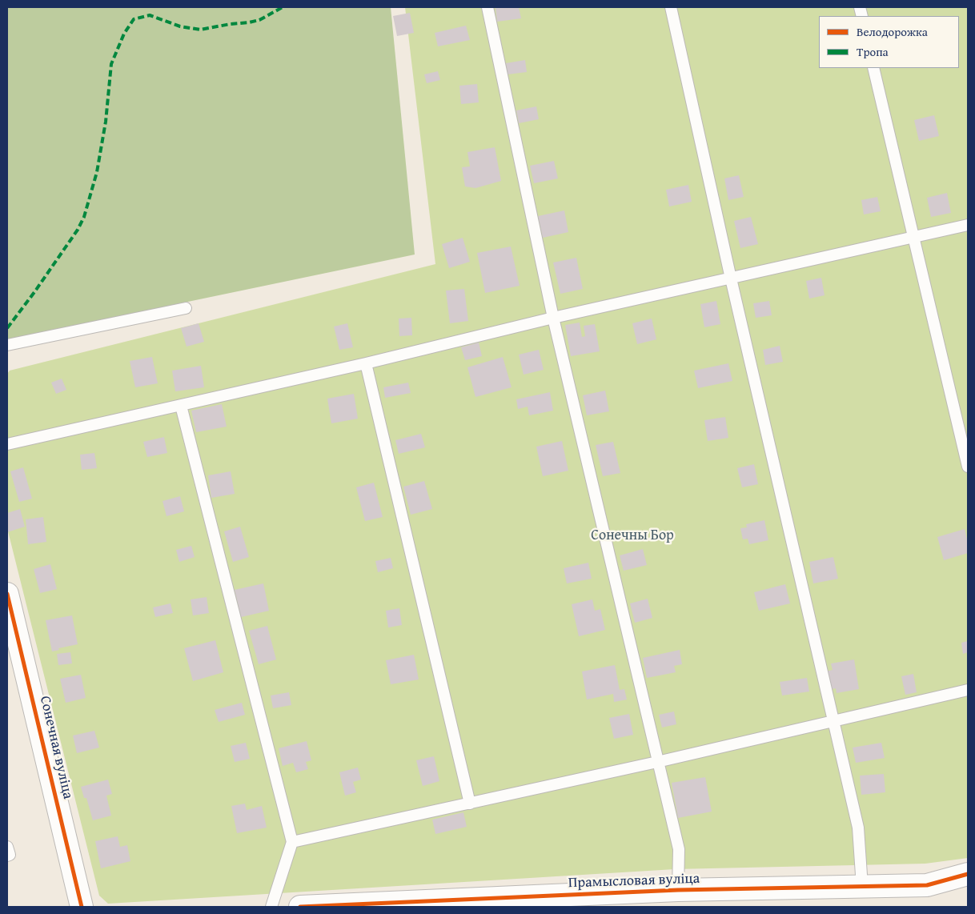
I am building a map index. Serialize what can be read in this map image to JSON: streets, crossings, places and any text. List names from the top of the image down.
{
  "streets": {
    "street": ["Сонечная вуліца", "Прамысловая вуліца"]
  },
  "parks": ["Сонечны Бор"],
  "legend": ["Велодорожка", "Тропа"]
}
